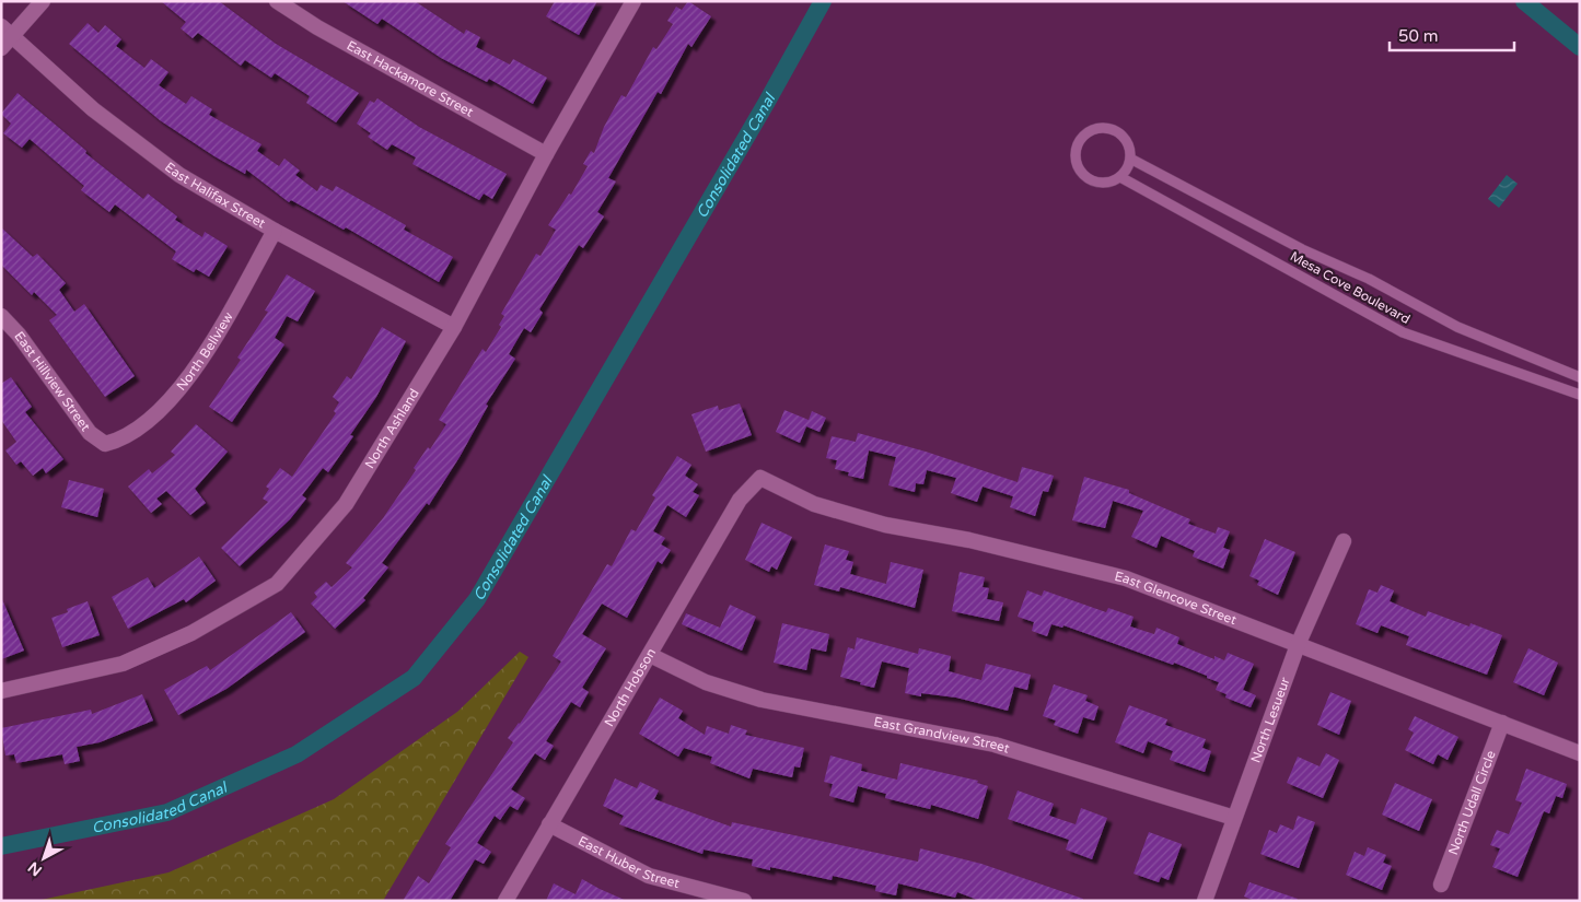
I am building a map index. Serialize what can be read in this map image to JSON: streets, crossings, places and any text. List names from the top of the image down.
{
  "streets": {
    "street": [
      "East Hackamore Street",
      "East Halifax Street",
      "North Bellview",
      "East Hillview Street",
      "North Ashland",
      "East Glencove Street",
      "North Hobson",
      "North Lesueur",
      "East Grandview Street",
      "North Udall Circle",
      "East Huber Street"
    ],
    "lane": ["Mesa Cove Boulevard"]
  },
  "crossings": [
    ["East Hackamore Street", "North Ashland"],
    ["East Halifax Street", "North Bellview"],
    ["East Halifax Street", "North Ashland"],
    ["North Bellview", "East Hillview Street"],
    ["East Glencove Street", "North Hobson"],
    ["East Glencove Street", "North Lesueur"],
    ["East Glencove Street", "North Udall Circle"],
    ["North Hobson", "East Grandview Street"],
    ["North Hobson", "East Huber Street"],
    ["North Lesueur", "East Grandview Street"]
  ],
  "water": ["Consolidated Canal"],
  "scale_bar": "50 m",
  "north": "bottom left"
}
